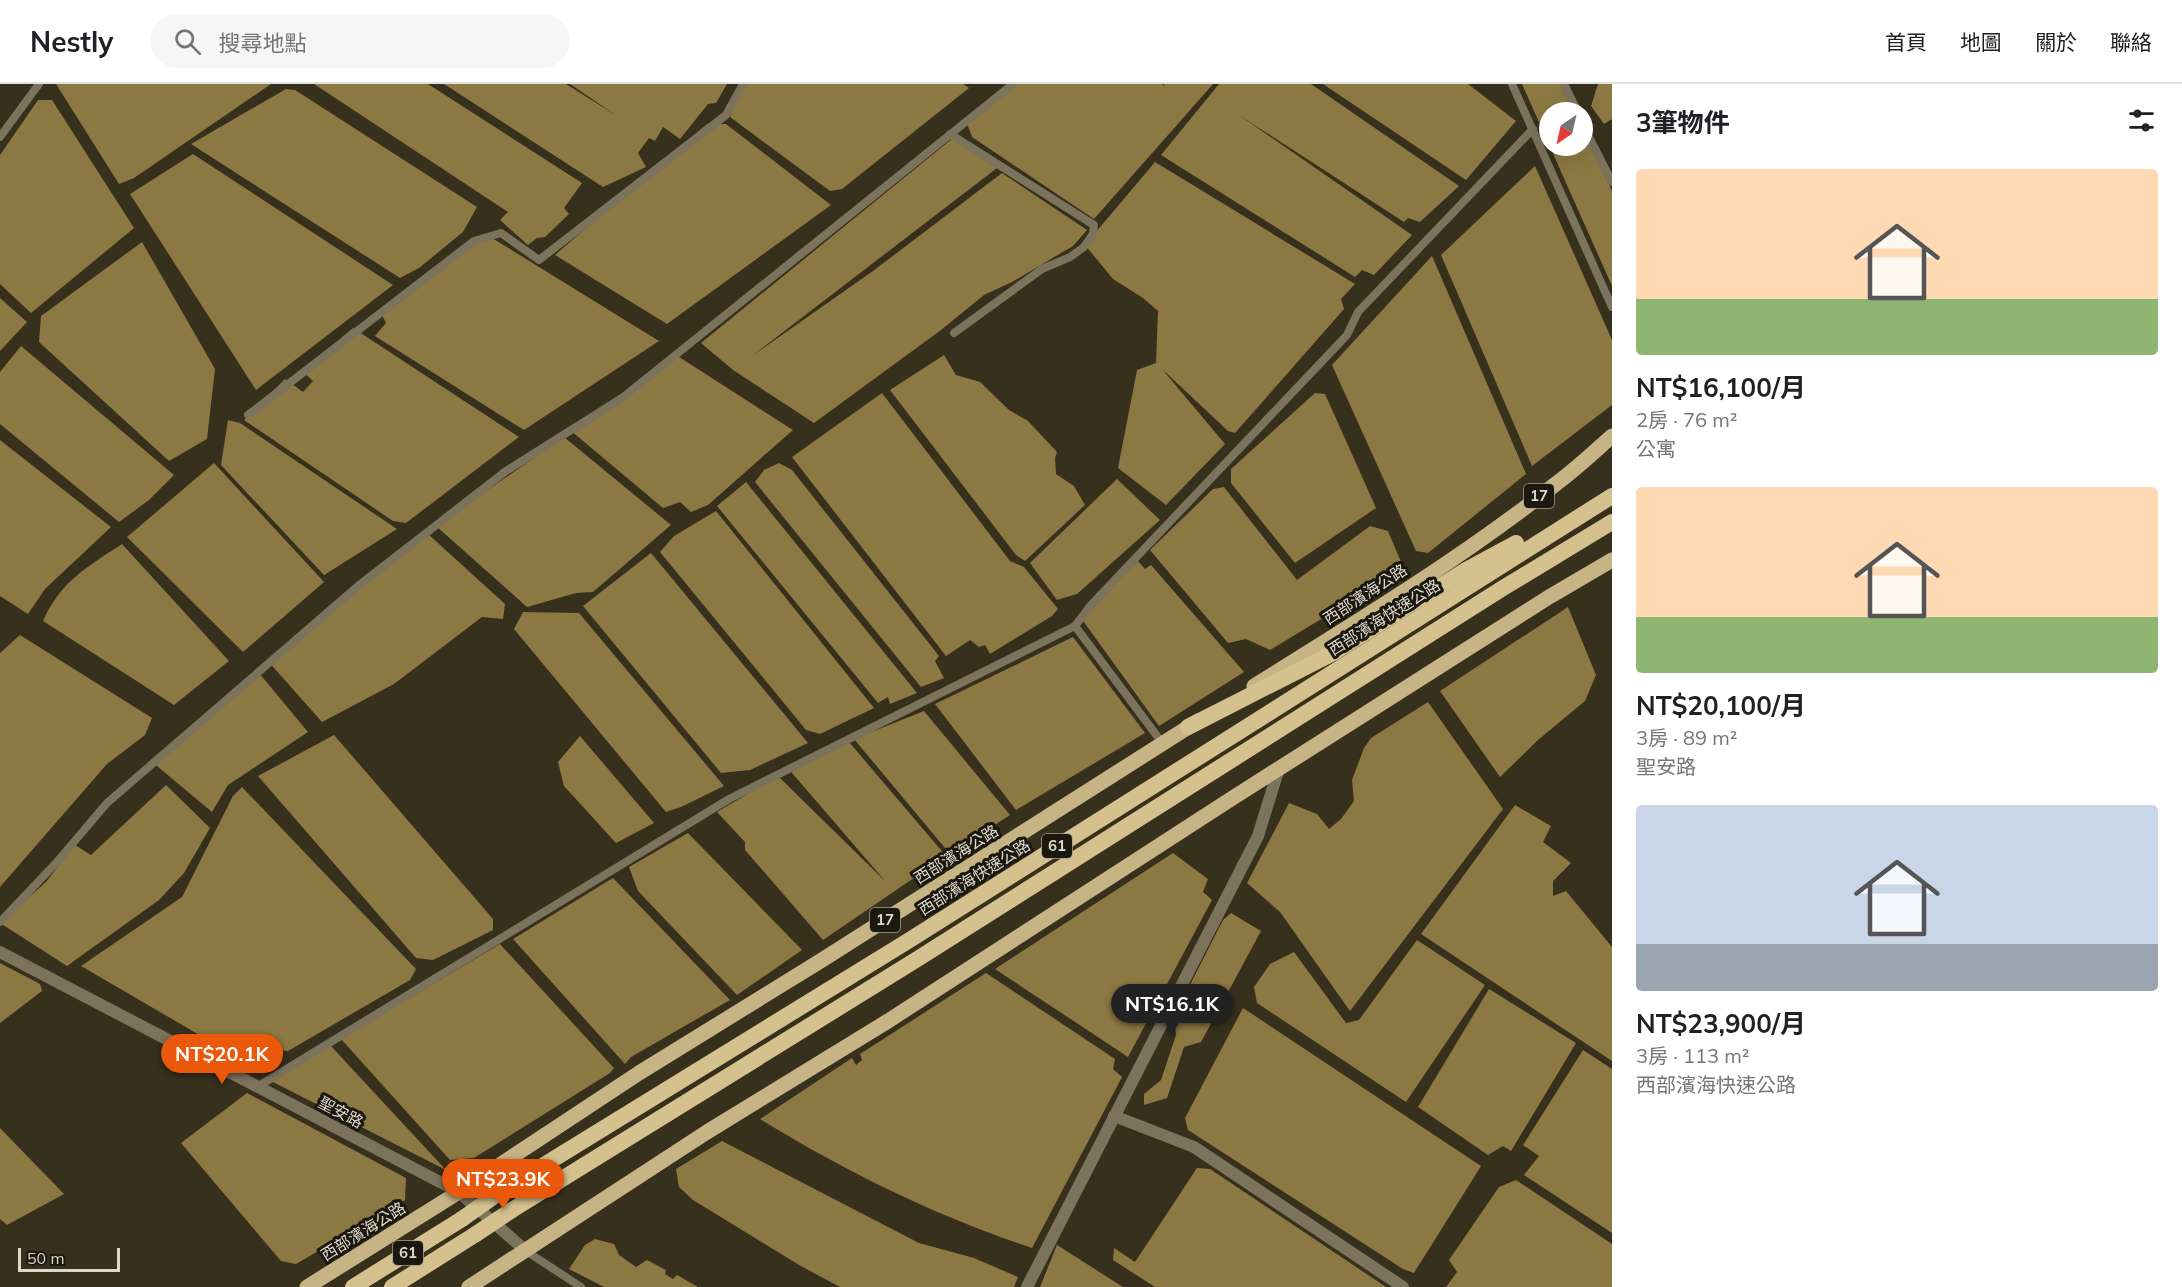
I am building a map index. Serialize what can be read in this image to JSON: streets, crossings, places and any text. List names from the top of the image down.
{
  "streets": {
    "highway": ["西部濱海快速公路", "61"],
    "main road": ["17", "西部濱海公路"],
    "street": ["聖安路"]
  },
  "crossings": [
    ["西部濱海公路", "聖安路"]
  ],
  "scale_bar": "50 m",
  "north": "bottom left",
  "page": {
    "header": "Nestly",
    "search": "搜尋地點",
    "nav": [
      "首頁",
      "地圖",
      "關於",
      "聯絡"
    ],
    "heading": "3筆物件",
    "list": [
      {
        "name": "NT$16,100/月",
        "note": "2房 · 76 m² · 公寓"
      },
      {
        "name": "NT$20,100/月",
        "note": "3房 · 89 m² · 聖安路"
      },
      {
        "name": "NT$23,900/月",
        "note": "3房 · 113 m² · 西部濱海快速公路"
      }
    ],
    "price": ["NT$16.1K", "NT$20.1K", "NT$23.9K"],
    "scale": "50 m"
  }
}
